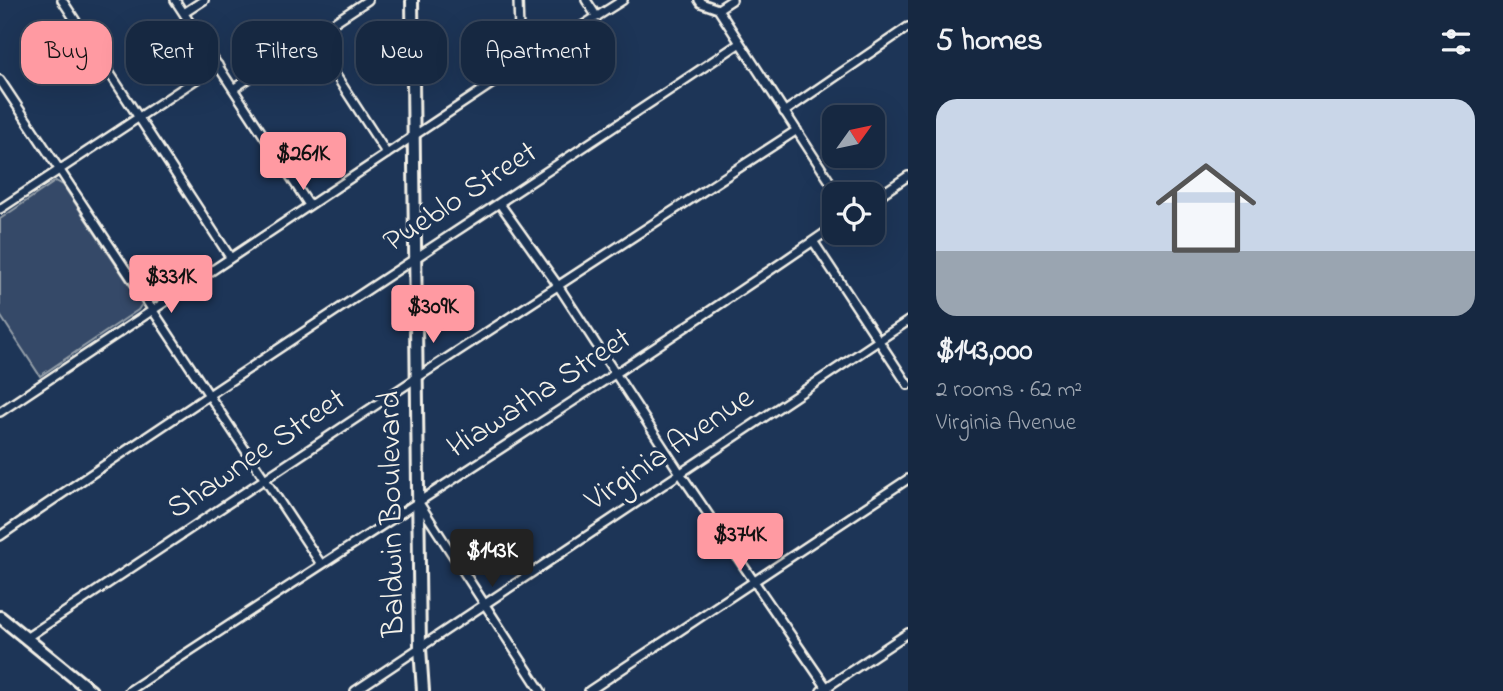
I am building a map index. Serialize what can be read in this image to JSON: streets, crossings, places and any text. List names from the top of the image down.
{
  "streets": {
    "main road": ["Baldwin Boulevard"],
    "street": [
      "Pueblo Street",
      "Hiawatha Street",
      "Virginia Avenue",
      "Shawnee Street"
    ]
  },
  "crossings": [
    ["Pueblo Street", "Baldwin Boulevard"],
    ["Hiawatha Street", "Baldwin Boulevard"],
    ["Virginia Avenue", "Baldwin Boulevard"],
    ["Shawnee Street", "Baldwin Boulevard"]
  ],
  "north": "top right",
  "page": {
    "heading": "5 homes",
    "chip": [
      "Buy",
      "Rent",
      "Filters",
      "New",
      "Apartment"
    ],
    "list": [
      {
        "name": "$143,000",
        "note": "2 rooms · 62 m² · Virginia Avenue"
      }
    ],
    "price": [
      "$261K",
      "$331K",
      "$309K",
      "$374K",
      "$143K"
    ]
  }
}
